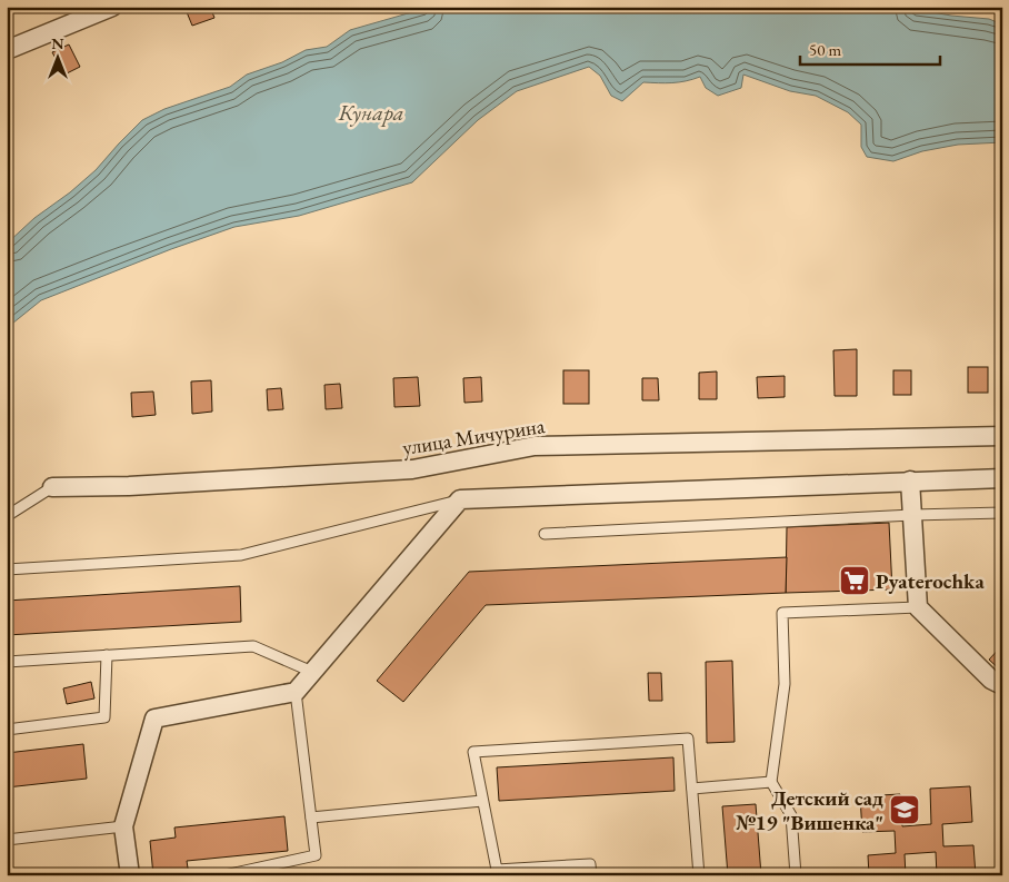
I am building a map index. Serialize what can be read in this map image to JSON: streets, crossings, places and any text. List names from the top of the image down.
{
  "streets": {
    "street": ["улица Мичурина"]
  },
  "water": ["Кунара"],
  "places": {
    "supermarket": ["Pyaterochka"],
    "school or university": ["Детский сад №19 \"Вишенка\""]
  },
  "scale_bar": "50 m",
  "north": "top"
}
